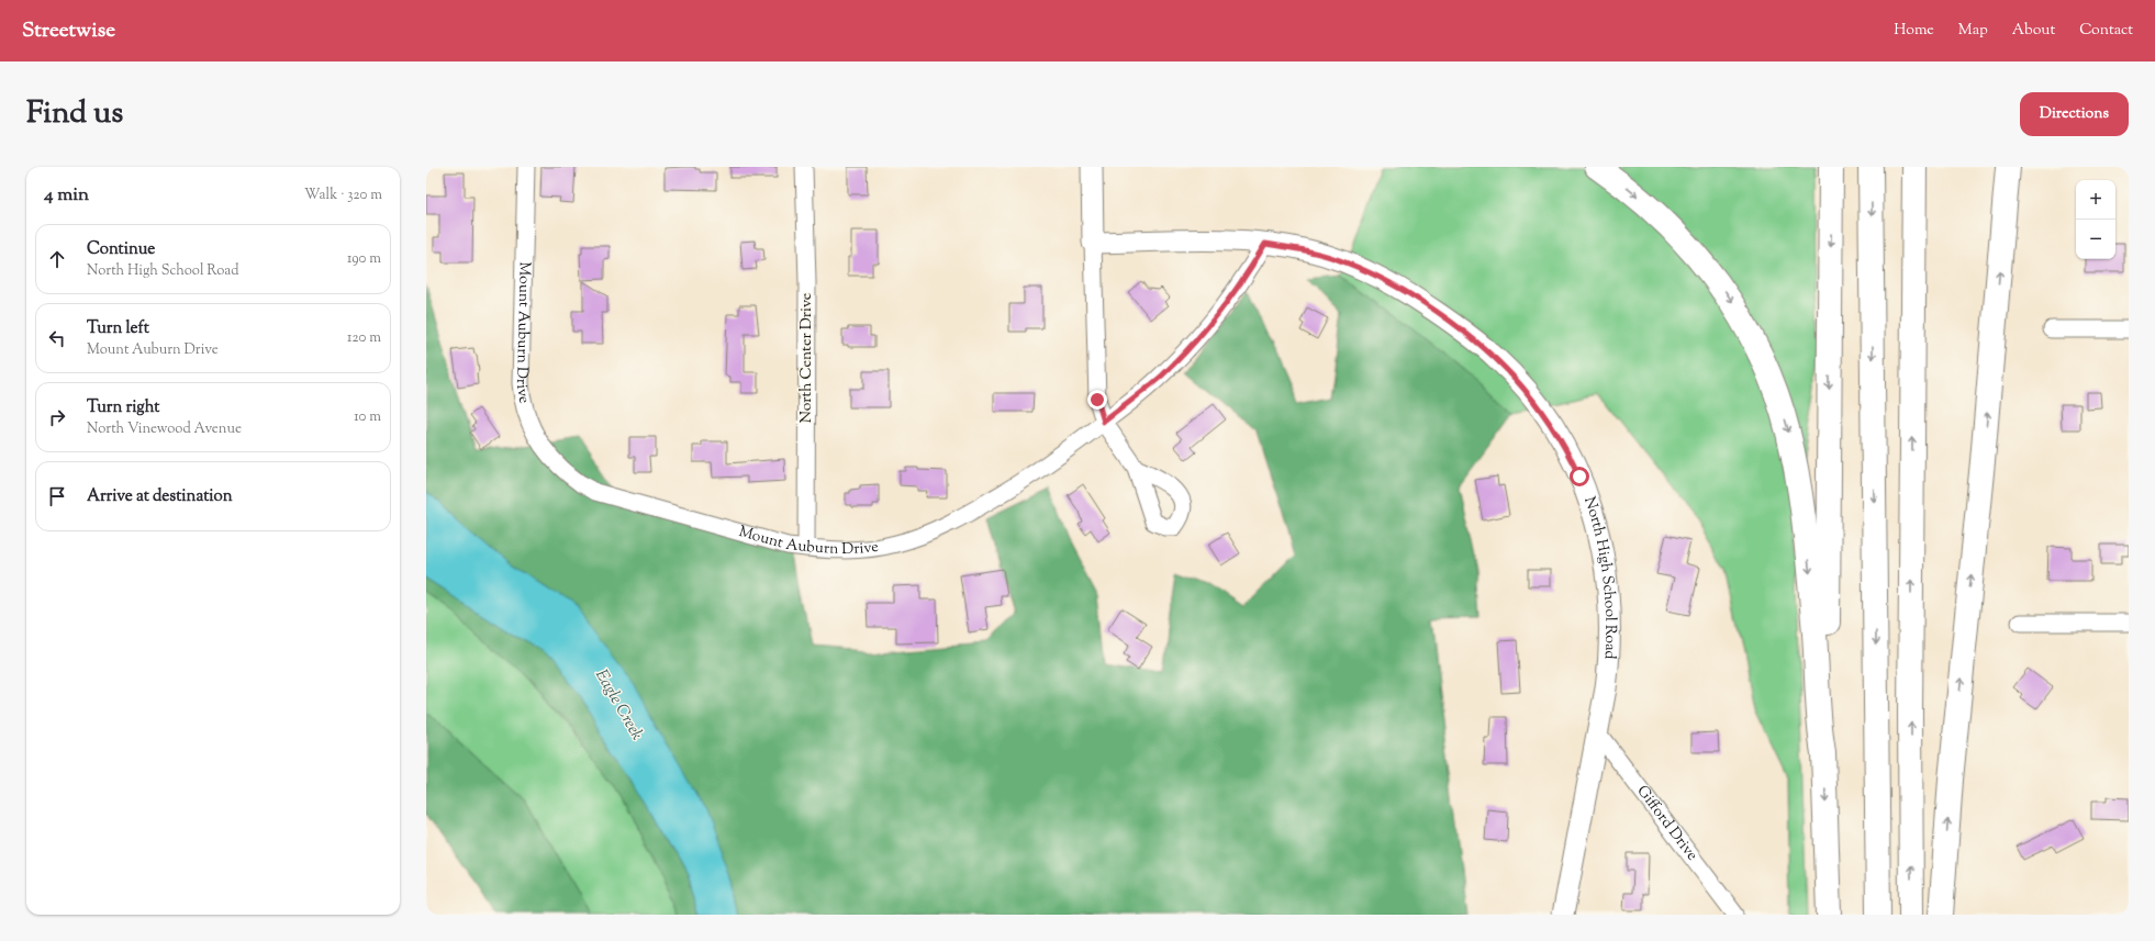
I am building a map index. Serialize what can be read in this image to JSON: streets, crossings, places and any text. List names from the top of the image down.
{
  "streets": {
    "street": [
      "Mount Auburn Drive",
      "North Center Drive",
      "North High School Road",
      "Gifford Drive"
    ]
  },
  "crossings": [
    ["Mount Auburn Drive", "North Center Drive"],
    ["Mount Auburn Drive", "North High School Road"],
    ["North High School Road", "Gifford Drive"]
  ],
  "water": ["Eagle Creek"],
  "page": {
    "header": "Streetwise",
    "nav": [
      "Home",
      "Map",
      "About",
      "Contact"
    ],
    "title": "Find us",
    "buttons": "Directions",
    "heading": ["4 min", "Walk · 320 m"],
    "map_buttons": ["+", "−"],
    "list": [
      ["Continue", "North High School Road", "190 m"],
      ["Turn left", "Mount Auburn Drive", "120 m"],
      ["Turn right", "North Vinewood Avenue", "10 m"],
      "Arrive at destination"
    ]
  }
}
